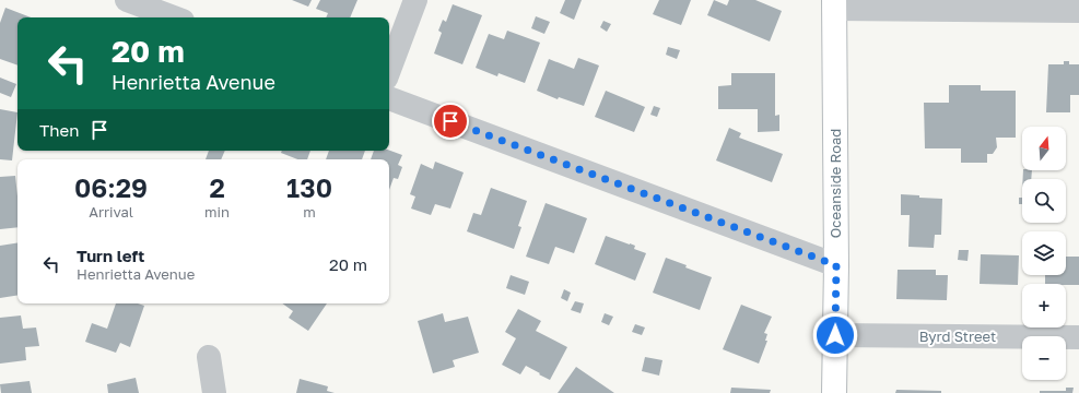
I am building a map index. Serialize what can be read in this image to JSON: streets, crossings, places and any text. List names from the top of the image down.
{
  "streets": {
    "main road": ["Oceanside Road"],
    "street": ["Byrd Street"]
  },
  "crossings": [
    ["Oceanside Road", "Byrd Street"]
  ],
  "north": "top",
  "page": {
    "turn": ["20 m", "Henrietta Avenue"],
    "then": "Then",
    "map_buttons": ["+", "−"],
    "eta": [
      "06:29",
      "Arrival",
      "2",
      "min",
      "130",
      "m"
    ],
    "list": [
      {
        "name": "Turn left",
        "note": "Henrietta Avenue",
        "value": "20 m"
      }
    ]
  }
}
